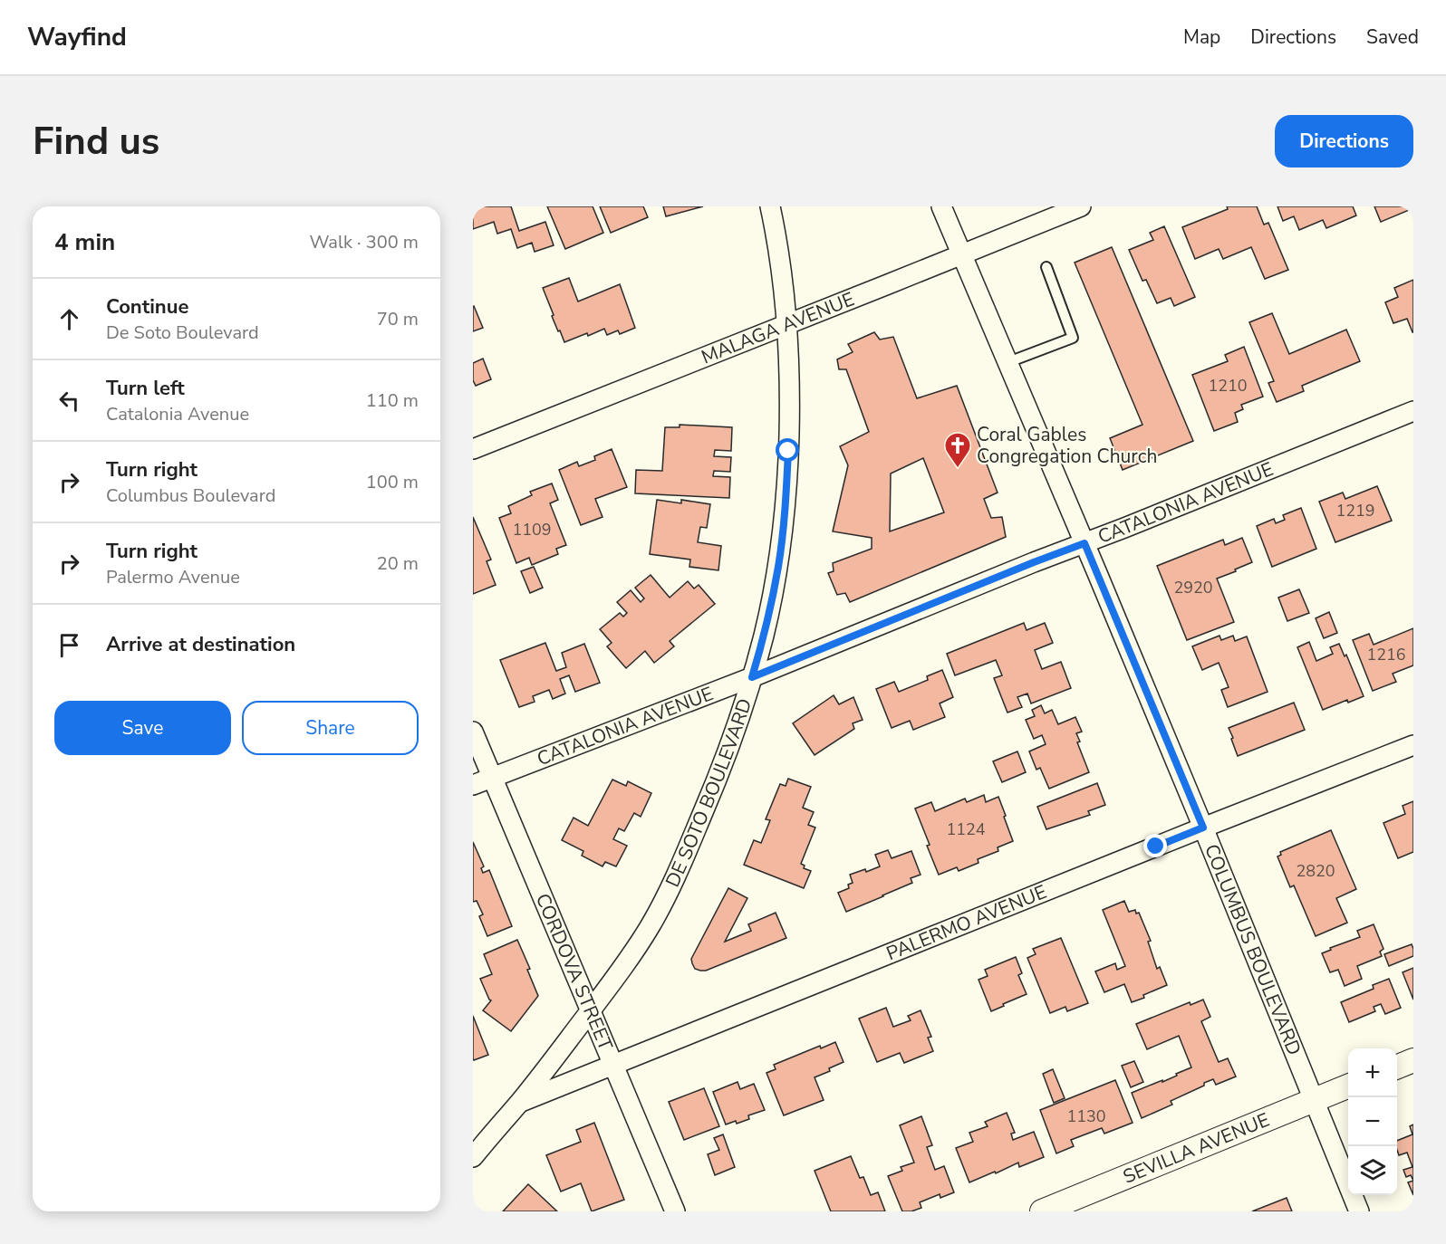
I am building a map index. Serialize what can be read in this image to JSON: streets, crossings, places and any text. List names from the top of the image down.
{
  "streets": {
    "street": [
      "MALAGA AVENUE",
      "CATALONIA AVENUE",
      "DE SOTO BOULEVARD",
      "PALERMO AVENUE",
      "COLUMBUS BOULEVARD",
      "CORDOVA STREET",
      "SEVILLA AVENUE"
    ]
  },
  "crossings": [
    ["MALAGA AVENUE", "DE SOTO BOULEVARD"],
    ["MALAGA AVENUE", "COLUMBUS BOULEVARD"],
    ["CATALONIA AVENUE", "DE SOTO BOULEVARD"],
    ["CATALONIA AVENUE", "COLUMBUS BOULEVARD"],
    ["CATALONIA AVENUE", "CORDOVA STREET"],
    ["DE SOTO BOULEVARD", "PALERMO AVENUE"],
    ["DE SOTO BOULEVARD", "CORDOVA STREET"],
    ["PALERMO AVENUE", "COLUMBUS BOULEVARD"],
    ["PALERMO AVENUE", "CORDOVA STREET"],
    ["COLUMBUS BOULEVARD", "SEVILLA AVENUE"]
  ],
  "places": {
    "church": ["Coral Gables Congregation Church"]
  },
  "house_numbers": [
    "1210",
    "1219",
    "1109",
    "2920",
    "1216",
    "1124",
    "2820",
    "1130"
  ],
  "page": {
    "header": "Wayfind",
    "nav": ["Map", "Directions", "Saved"],
    "buttons": [
      "Directions",
      ["Save", "Share"]
    ],
    "title": "Find us",
    "heading": ["4 min", "Walk · 300 m"],
    "list": [
      ["Continue", "De Soto Boulevard", "70 m"],
      ["Turn left", "Catalonia Avenue", "110 m"],
      ["Turn right", "Columbus Boulevard", "100 m"],
      ["Turn right", "Palermo Avenue", "20 m"],
      "Arrive at destination"
    ],
    "map_buttons": ["+", "−"]
  }
}
